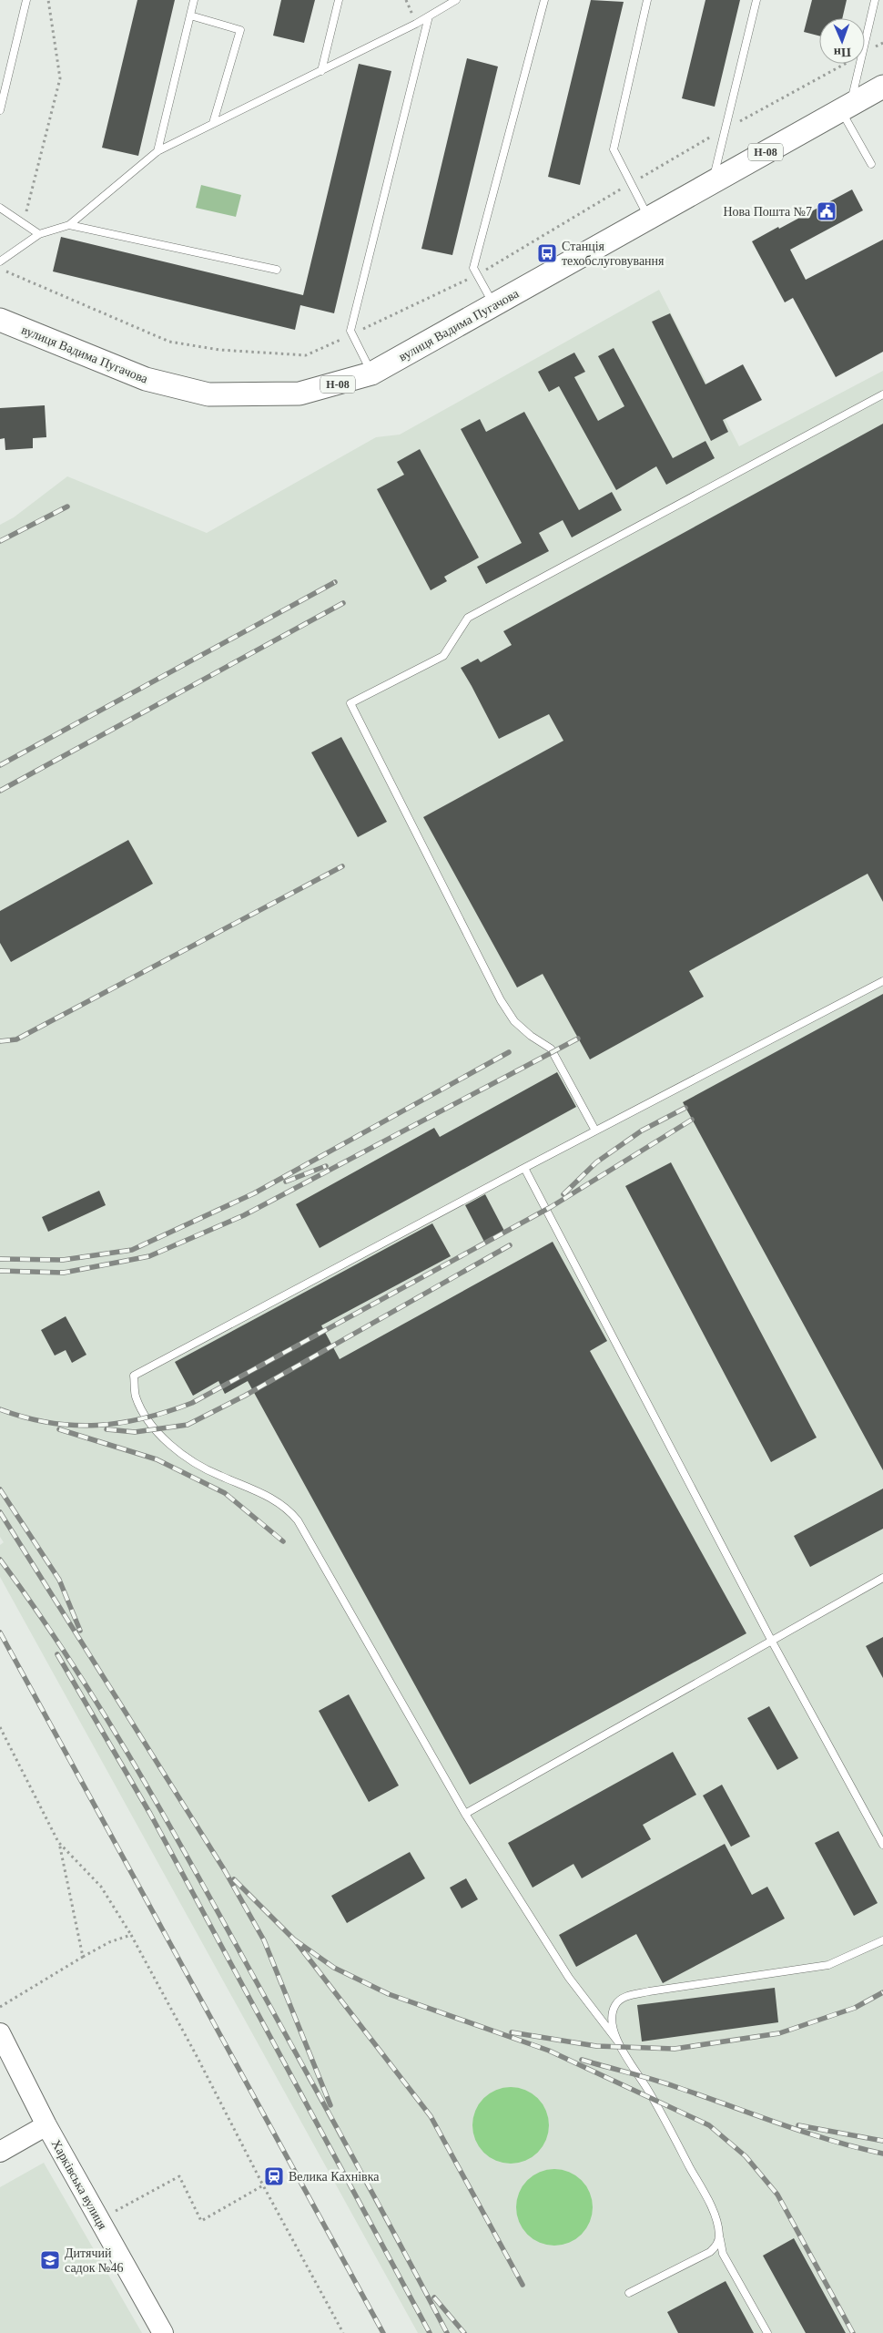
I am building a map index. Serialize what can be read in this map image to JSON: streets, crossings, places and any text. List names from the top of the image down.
{
  "streets": {
    "main road": ["Н-08", "вулиця Вадима Пугачова"],
    "street": ["Харківська вулиця"]
  },
  "places": {
    "public building": ["Нова Пошта №7"],
    "bus stop": ["Станція техобслуговування"],
    "station": ["Велика Кахнівка"],
    "school or university": ["Дитячий садок №46"]
  },
  "north": "bottom"
}
